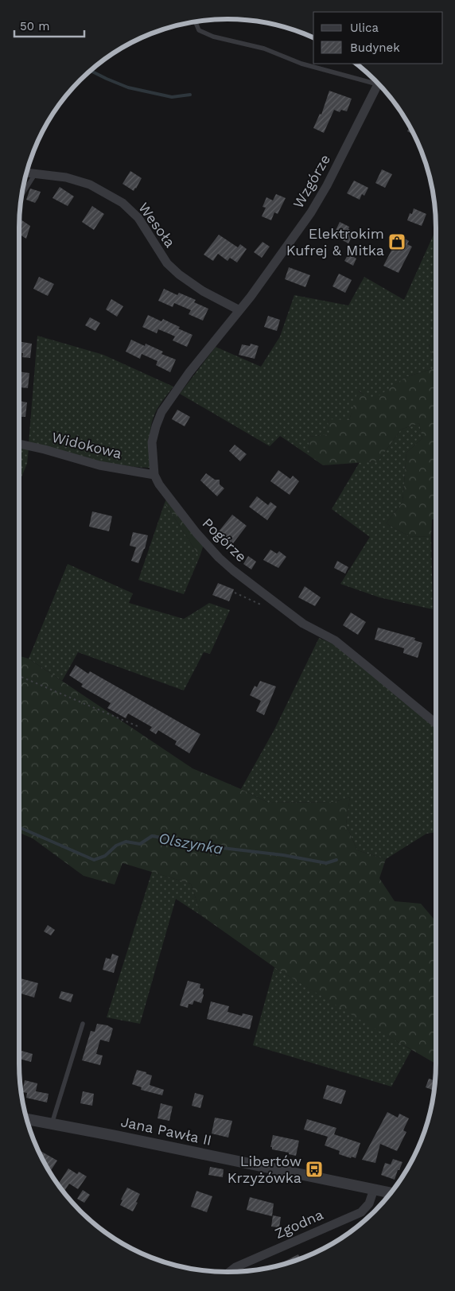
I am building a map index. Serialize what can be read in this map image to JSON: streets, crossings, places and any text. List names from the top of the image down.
{
  "streets": {
    "street": [
      "Wzgórze",
      "Wesoła",
      "Widokowa",
      "Pogórze",
      "Jana Pawła II",
      "Zgodna"
    ]
  },
  "crossings": [
    ["Wzgórze", "Wesoła"],
    ["Wzgórze", "Pogórze"],
    ["Wesoła", "Pogórze"],
    ["Widokowa", "Pogórze"],
    ["Jana Pawła II", "Zgodna"]
  ],
  "water": ["Olszynka"],
  "places": {
    "shop": ["Elektrokim Kufrej & Mitka"],
    "bus stop": ["Libertów Krzyżówka"]
  },
  "legend": ["Ulica", "Budynek"],
  "scale_bar": "50 m"
}
